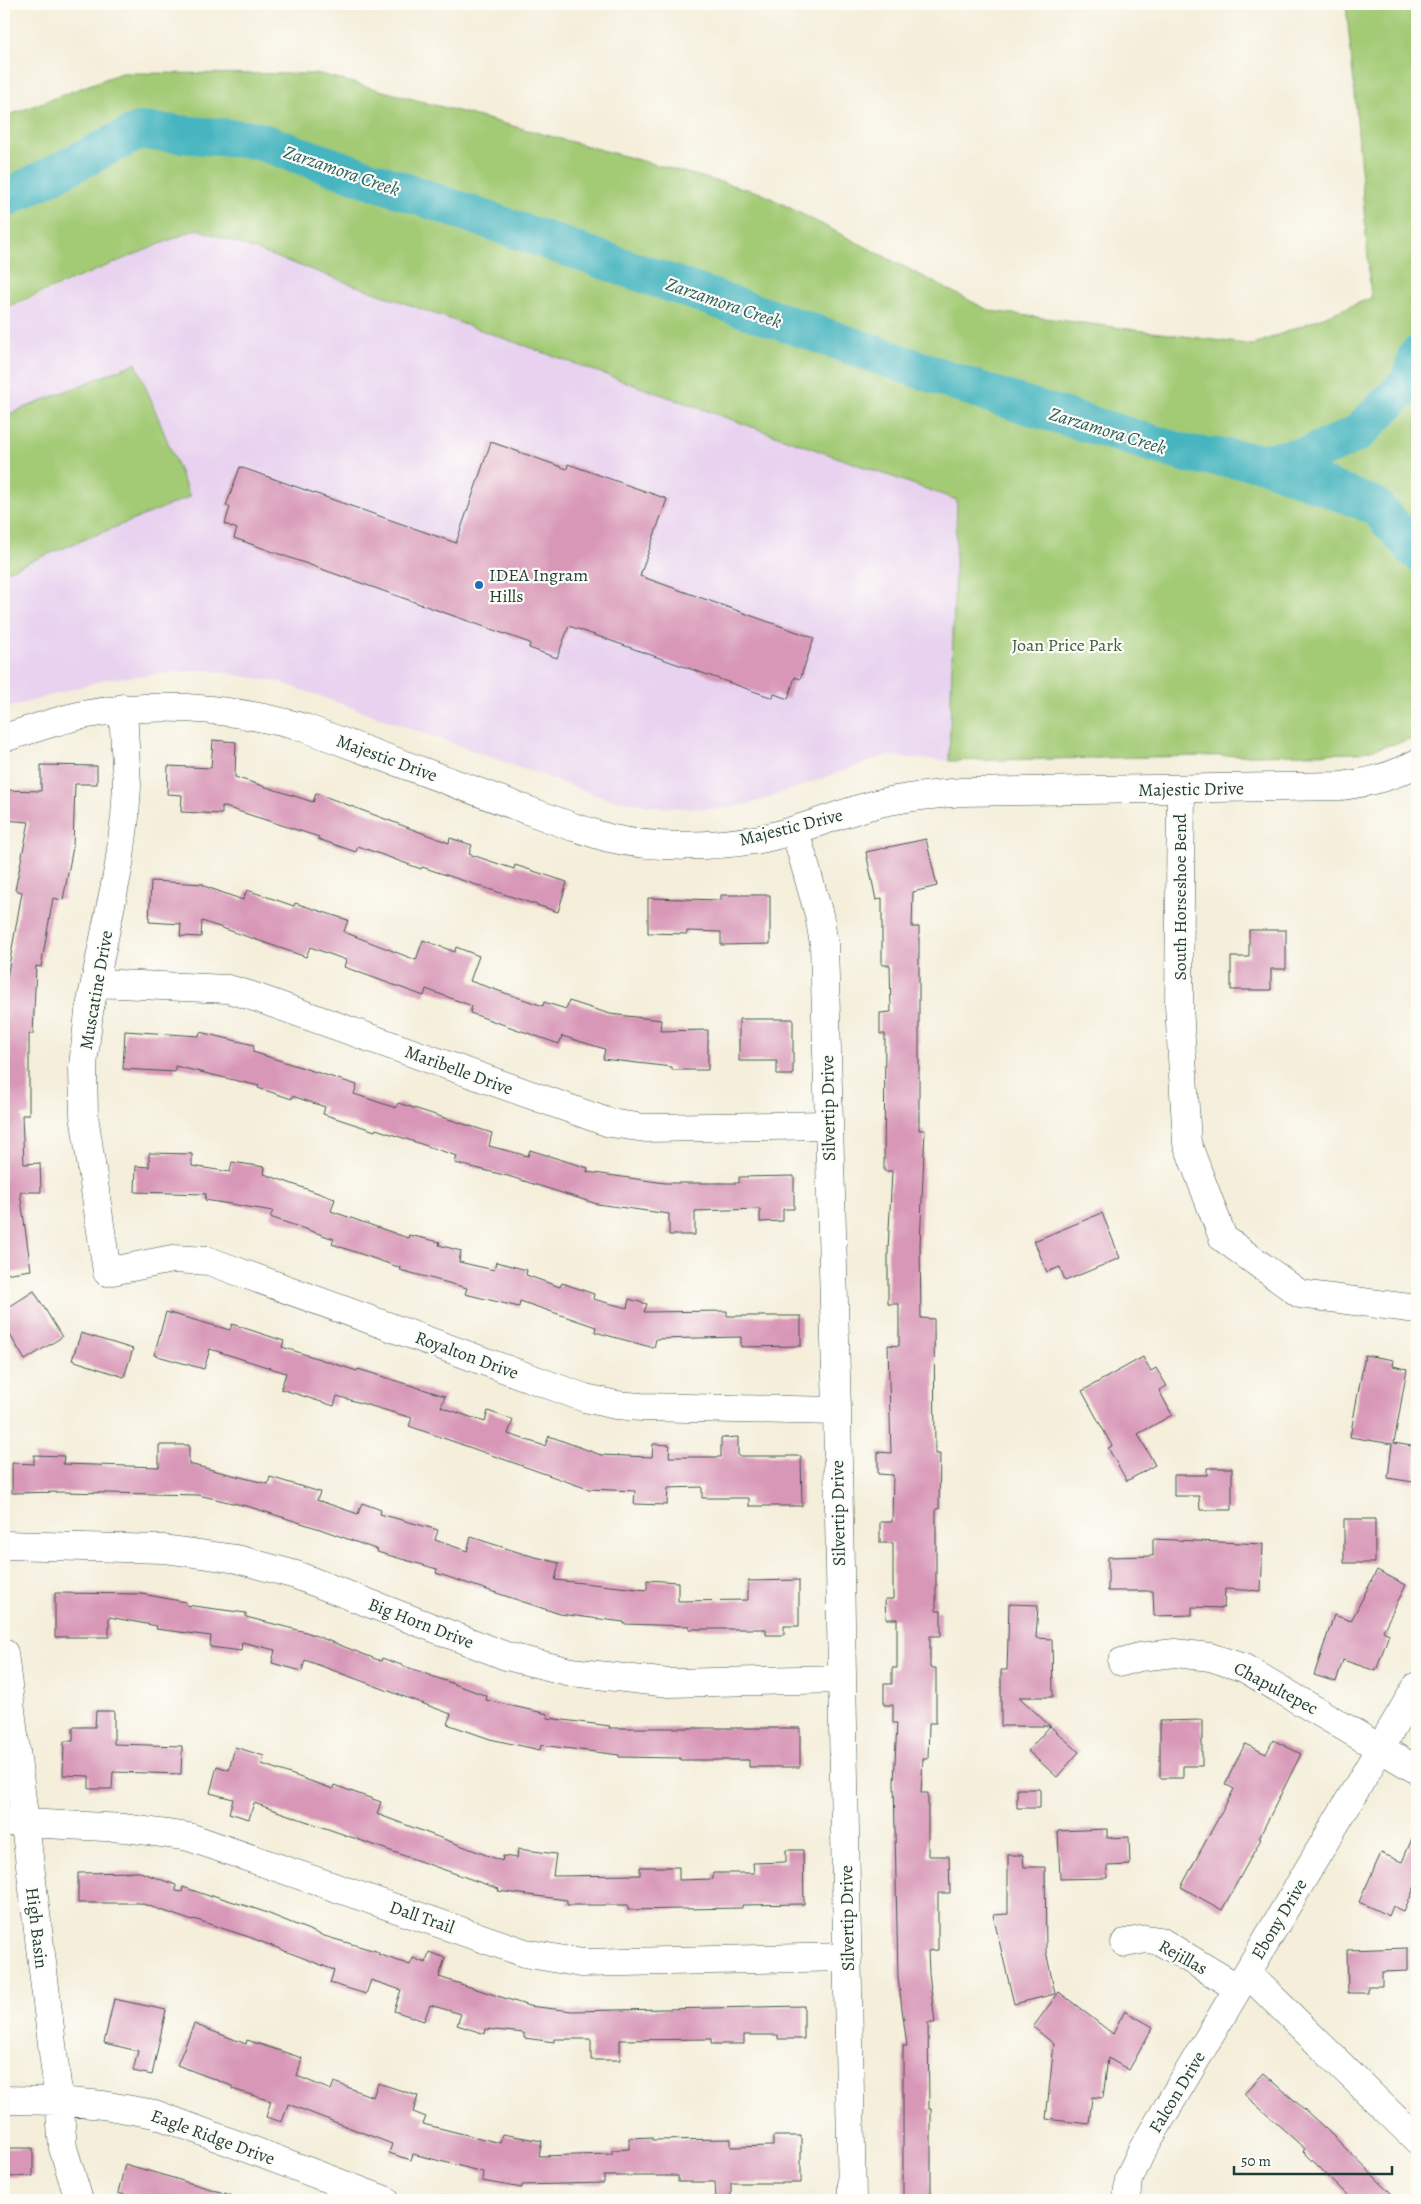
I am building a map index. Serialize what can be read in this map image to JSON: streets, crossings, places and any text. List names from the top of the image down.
{
  "streets": {
    "street": [
      "Majestic Drive",
      "South Horseshoe Bend",
      "Muscatine Drive",
      "Maribelle Drive",
      "Silvertip Drive",
      "Royalton Drive",
      "Big Horn Drive",
      "Chapultepec",
      "Dall Trail",
      "Ebony Drive",
      "High Basin",
      "Rejillas",
      "Falcon Drive",
      "Eagle Ridge Drive"
    ]
  },
  "crossings": [
    ["Majestic Drive", "South Horseshoe Bend"],
    ["Majestic Drive", "Muscatine Drive"],
    ["Majestic Drive", "Silvertip Drive"],
    ["Muscatine Drive", "Maribelle Drive"],
    ["Muscatine Drive", "Royalton Drive"],
    ["Maribelle Drive", "Silvertip Drive"],
    ["Silvertip Drive", "Royalton Drive"],
    ["Silvertip Drive", "Big Horn Drive"],
    ["Silvertip Drive", "Dall Trail"],
    ["Chapultepec", "Ebony Drive"],
    ["Dall Trail", "High Basin"],
    ["Ebony Drive", "Rejillas"],
    ["Ebony Drive", "Falcon Drive"],
    ["High Basin", "Eagle Ridge Drive"],
    ["Rejillas", "Falcon Drive"]
  ],
  "water": ["Zarzamora Creek"],
  "parks": ["Joan Price Park"],
  "places": ["IDEA Ingram Hills"],
  "scale_bar": "50 m"
}
